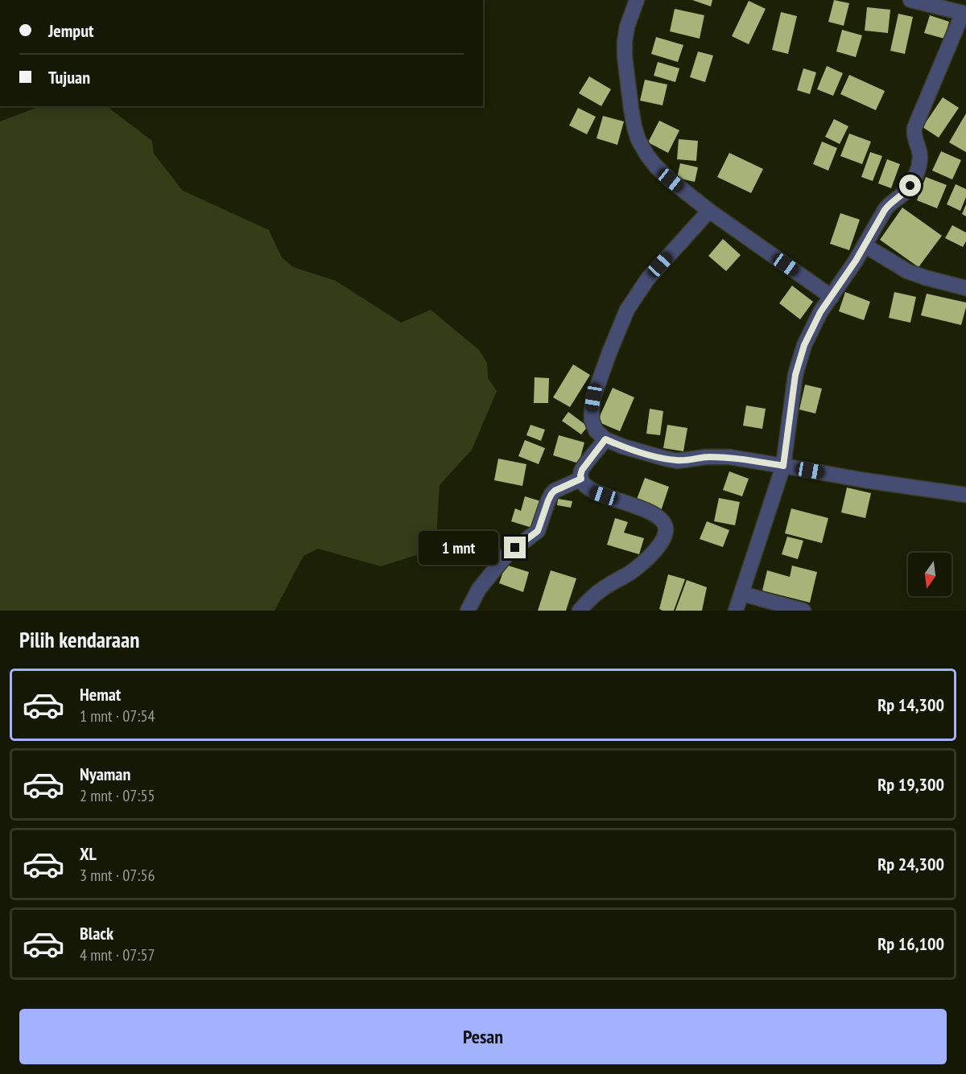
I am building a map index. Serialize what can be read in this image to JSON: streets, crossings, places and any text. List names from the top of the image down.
{
  "north": "bottom",
  "page": {
    "banner": ["Jemput", "Tujuan"],
    "bubble": "1 mnt",
    "heading": "Pilih kendaraan",
    "list": [
      {
        "name": "Hemat",
        "note": "1 mnt · 07:54",
        "value": "Rp 14,300"
      },
      {
        "name": "Nyaman",
        "note": "2 mnt · 07:55",
        "value": "Rp 19,300"
      },
      {
        "name": "XL",
        "note": "3 mnt · 07:56",
        "value": "Rp 24,300"
      },
      {
        "name": "Black",
        "note": "4 mnt · 07:57",
        "value": "Rp 16,100"
      }
    ],
    "buttons": "Pesan"
  }
}
